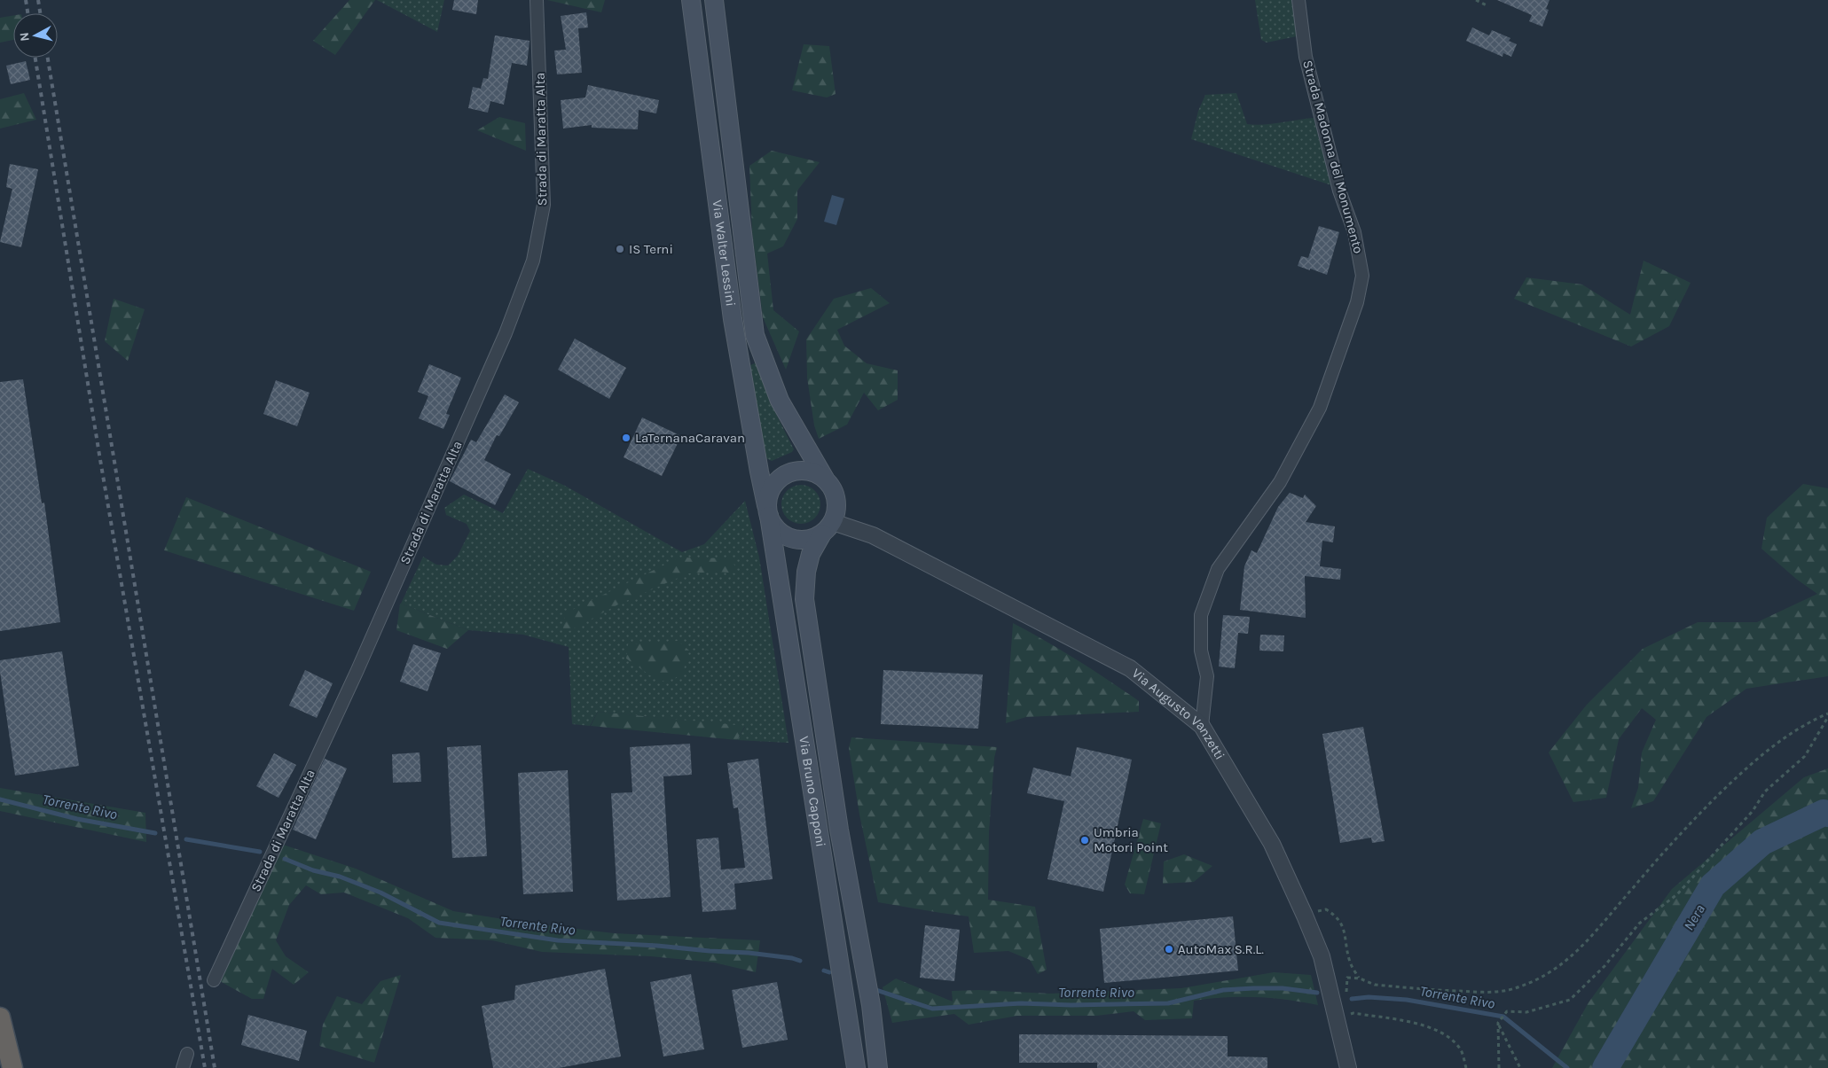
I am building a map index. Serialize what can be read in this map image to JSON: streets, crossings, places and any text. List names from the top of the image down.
{
  "streets": {
    "main road": ["Via Walter Lessini", "Via Bruno Capponi"],
    "street": ["Strada di Maratta Alta", "Strada Madonna del Monumento", "Via Augusto Vanzetti"]
  },
  "crossings": [
    ["Strada Madonna del Monumento", "Via Augusto Vanzetti"],
    ["Via Walter Lessini", "Via Augusto Vanzetti"],
    ["Via Walter Lessini", "Via Bruno Capponi"],
    ["Via Augusto Vanzetti", "Via Bruno Capponi"]
  ],
  "water": ["Torrente Rivo", "Nera"],
  "places": [
    "IS Terni",
    "LaTernanaCaravan",
    "Umbria Motori Point",
    "AutoMax S.R.L."
  ],
  "north": "left"
}
